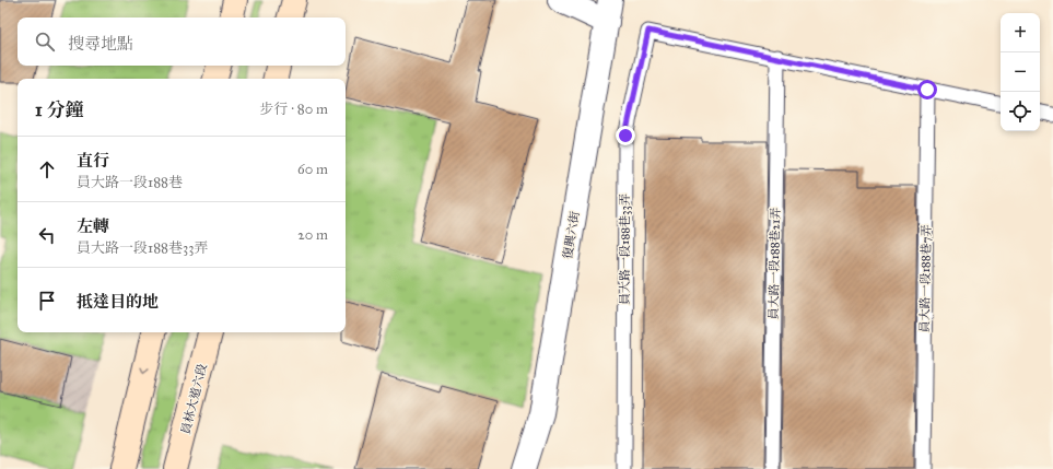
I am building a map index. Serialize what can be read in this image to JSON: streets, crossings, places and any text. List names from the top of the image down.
{
  "streets": {
    "main road": ["員林大道六段"],
    "street": ["復興六街"],
    "lane": ["員大路一段188巷33弄", "員大路一段188巷21弄", "員大路一段188巷7弄"]
  },
  "crossings": [
    ["員大路一段188巷33弄", "員大路一段188巷21弄"]
  ],
  "page": {
    "map_buttons": ["+", "−"],
    "search": "搜尋地點",
    "heading": ["1 分鐘", "步行 · 80 m"],
    "list": [
      ["直行", "員大路一段188巷", "60 m"],
      ["左轉", "員大路一段188巷33弄", "20 m"],
      "抵達目的地"
    ]
  }
}
